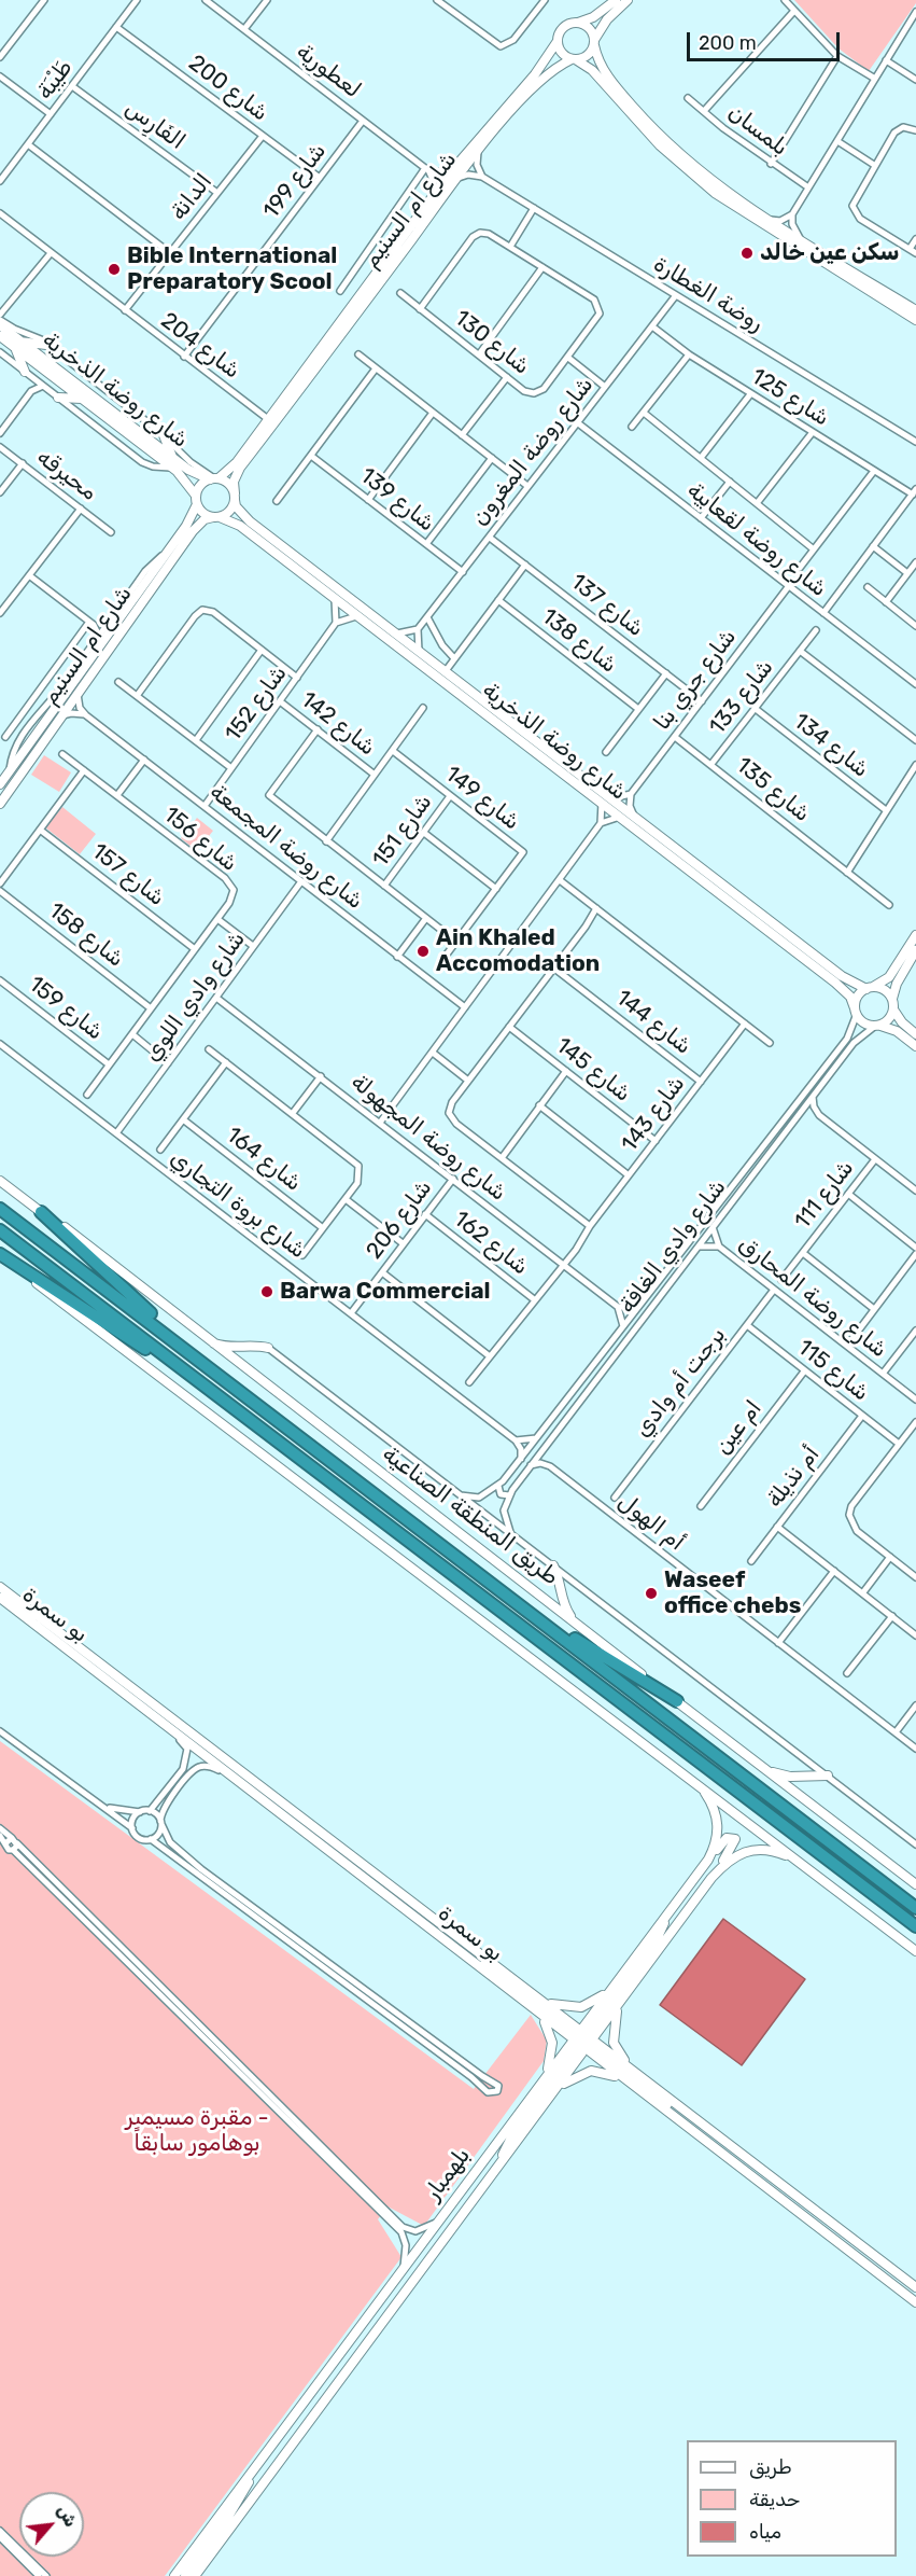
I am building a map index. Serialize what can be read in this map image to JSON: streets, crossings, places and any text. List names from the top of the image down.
{
  "streets": {
    "highway": ["طريق المنطقة الصناعية"],
    "street": [
      "لعطورية",
      "طَيْبَة",
      "شارع 200",
      "الفَارِس",
      "بلمسان",
      "شارع 199",
      "الدانة",
      "شارع ام السنيم",
      "روضة الغطارة",
      "شارع 130",
      "شارع 204",
      "شارع روضة الذخرية",
      "شارع 125",
      "شارع روضة المغرون",
      "محيرقه",
      "شارع 139",
      "شارع روضة لقعابية",
      "شارع 137",
      "شارع 138",
      "شارع جري بنا",
      "شارع 133",
      "شارع 152",
      "شارع 142",
      "شارع 134",
      "شارع 135",
      "شارع 149",
      "شارع 151",
      "شارع 156",
      "شارع روضة المجمعة",
      "شارع 157",
      "شارع 158",
      "شارع وادي اللوي",
      "شارع 159",
      "شارع 144",
      "شارع 145",
      "شارع 143",
      "شارع روضة المجهولة",
      "شارع 164",
      "شارع 111",
      "شارع بروة التجاري",
      "شارع 206",
      "شارع 162",
      "شارع وادي الغافة",
      "شارع روضة المحارق",
      "شارع 115",
      "برجت أم وادي",
      "ام عين",
      "أم نذيلة",
      "أم الهول",
      "بو سمرة",
      "بلهمبار"
    ]
  },
  "crossings": [
    ["لعطورية", "شارع 199"],
    ["طَيْبَة", "شارع 200"],
    ["طَيْبَة", "الفَارِس"],
    ["شارع 200", "شارع 199"],
    ["شارع 200", "الدانة"],
    ["الفَارِس", "الدانة"],
    ["شارع 199", "شارع 204"],
    ["الدانة", "شارع 204"],
    ["شارع ام السنيم", "شارع 204"],
    ["شارع ام السنيم", "شارع روضة الذخرية"],
    ["روضة الغطارة", "شارع روضة المغرون"],
    ["شارع 130", "شارع روضة المغرون"],
    ["شارع روضة الذخرية", "شارع وادي الغافة"],
    ["شارع 125", "شارع روضة المغرون"],
    ["شارع روضة المغرون", "شارع 139"],
    ["شارع روضة المغرون", "شارع روضة لقعابية"],
    ["شارع روضة المغرون", "شارع 137"],
    ["شارع روضة لقعابية", "شارع جري بنا"],
    ["شارع 137", "شارع جري بنا"],
    ["شارع جري بنا", "شارع 135"],
    ["شارع 133", "شارع 134"],
    ["شارع 133", "شارع 135"],
    ["شارع 152", "شارع 142"],
    ["شارع 152", "شارع روضة المجمعة"],
    ["شارع 149", "شارع 151"],
    ["شارع 156", "شارع 157"],
    ["شارع 156", "شارع 158"],
    ["شارع 156", "شارع 159"],
    ["شارع روضة المجمعة", "شارع وادي اللوي"],
    ["شارع وادي اللوي", "شارع روضة المجهولة"],
    ["شارع وادي اللوي", "شارع بروة التجاري"],
    ["شارع 144", "شارع 143"],
    ["شارع 145", "شارع 143"],
    ["شارع 143", "شارع روضة المجهولة"],
    ["شارع 143", "شارع 162"],
    ["شارع روضة المجهولة", "شارع 206"],
    ["شارع بروة التجاري", "شارع 206"],
    ["شارع 206", "شارع 162"],
    ["شارع وادي الغافة", "شارع روضة المحارق"],
    ["شارع روضة المحارق", "برجت أم وادي"],
    ["شارع 115", "برجت أم وادي"],
    ["شارع 115", "ام عين"],
    ["شارع 115", "أم نذيلة"],
    ["بو سمرة", "بلهمبار"]
  ],
  "parks": ["مقبرة مسيمير - بوهامور سابقاً"],
  "places": [
    "سكن عين خالد",
    "Bible International Preparatory Scool",
    "Ain Khaled Accomodation",
    "Barwa Commercial",
    "Waseef office chebs"
  ],
  "legend": ["طريق", "حديقة", "مياه"],
  "scale_bar": "200 m",
  "north": "top right"
}
